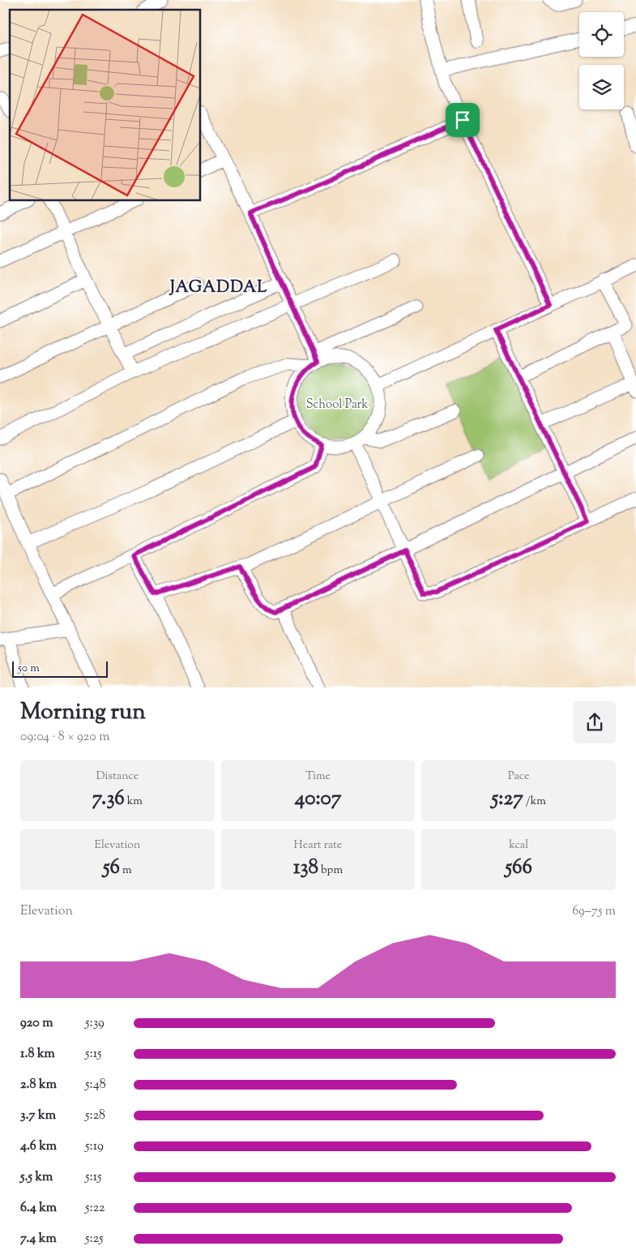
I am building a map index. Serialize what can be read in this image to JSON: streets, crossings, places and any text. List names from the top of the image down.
{
  "districts": ["JAGADDAL"],
  "parks": ["School Park"],
  "scale_bar": "50 m",
  "page": {
    "scale": "50 m",
    "heading": ["Morning run", "09:04 · 8 × 920 m"],
    "stats": [
      ["Distance", "7.36 km"],
      ["Time", "40:07"],
      ["Pace", "5:27 /km"],
      ["Elevation", "56 m"],
      ["Heart rate", "138 bpm"],
      ["kcal", "566"]
    ],
    "chart": ["Elevation", "69–75 m"],
    "list": [
      {
        "name": "920 m",
        "note": "5:39"
      },
      {
        "name": "1.8 km",
        "note": "5:15"
      },
      {
        "name": "2.8 km",
        "note": "5:48"
      },
      {
        "name": "3.7 km",
        "note": "5:28"
      },
      {
        "name": "4.6 km",
        "note": "5:19"
      },
      {
        "name": "5.5 km",
        "note": "5:15"
      },
      {
        "name": "6.4 km",
        "note": "5:22"
      },
      {
        "name": "7.4 km",
        "note": "5:25"
      }
    ]
  }
}
